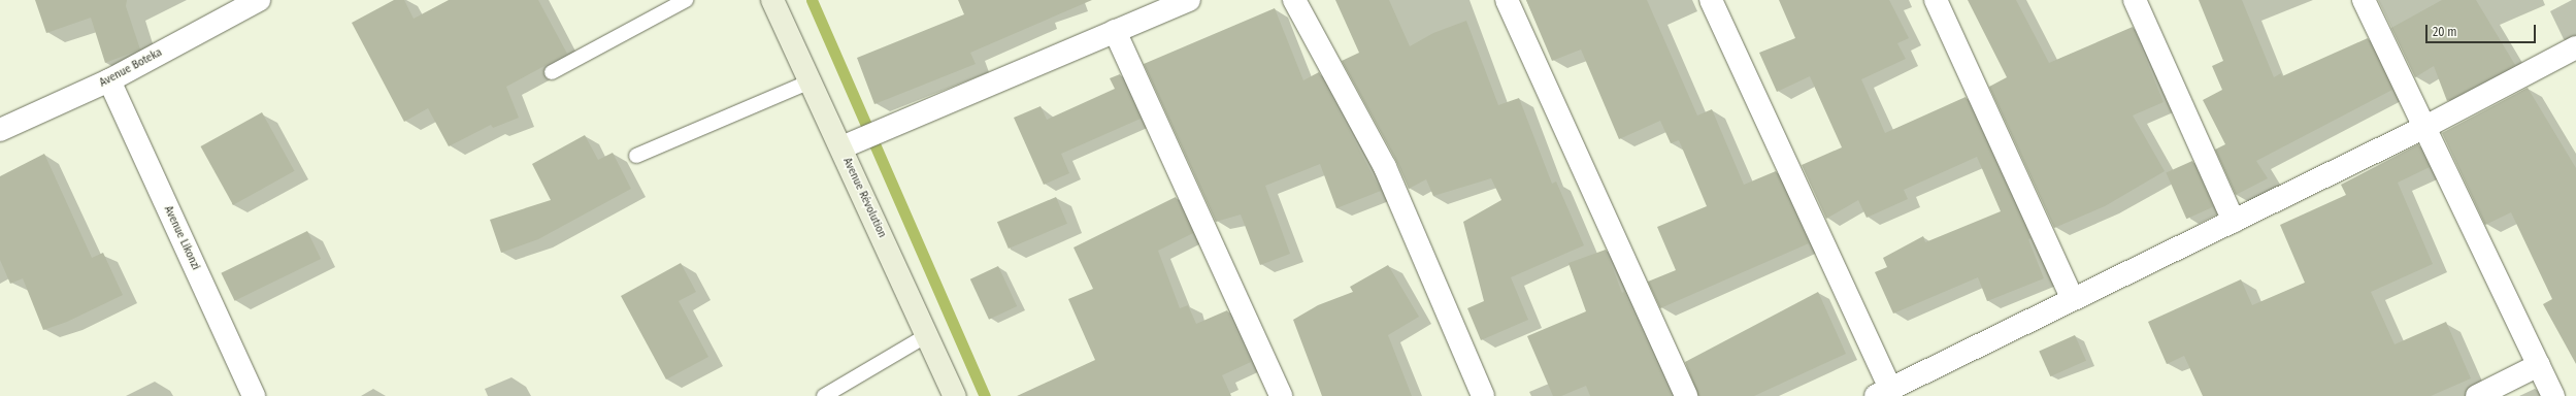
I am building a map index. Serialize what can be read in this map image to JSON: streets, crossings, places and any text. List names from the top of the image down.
{
  "streets": {
    "street": ["Avenue Boteka", "Avenue Révolution", "Avenue Likonzi"]
  },
  "crossings": [
    ["Avenue Boteka", "Avenue Likonzi"]
  ],
  "scale_bar": "20 m"
}
